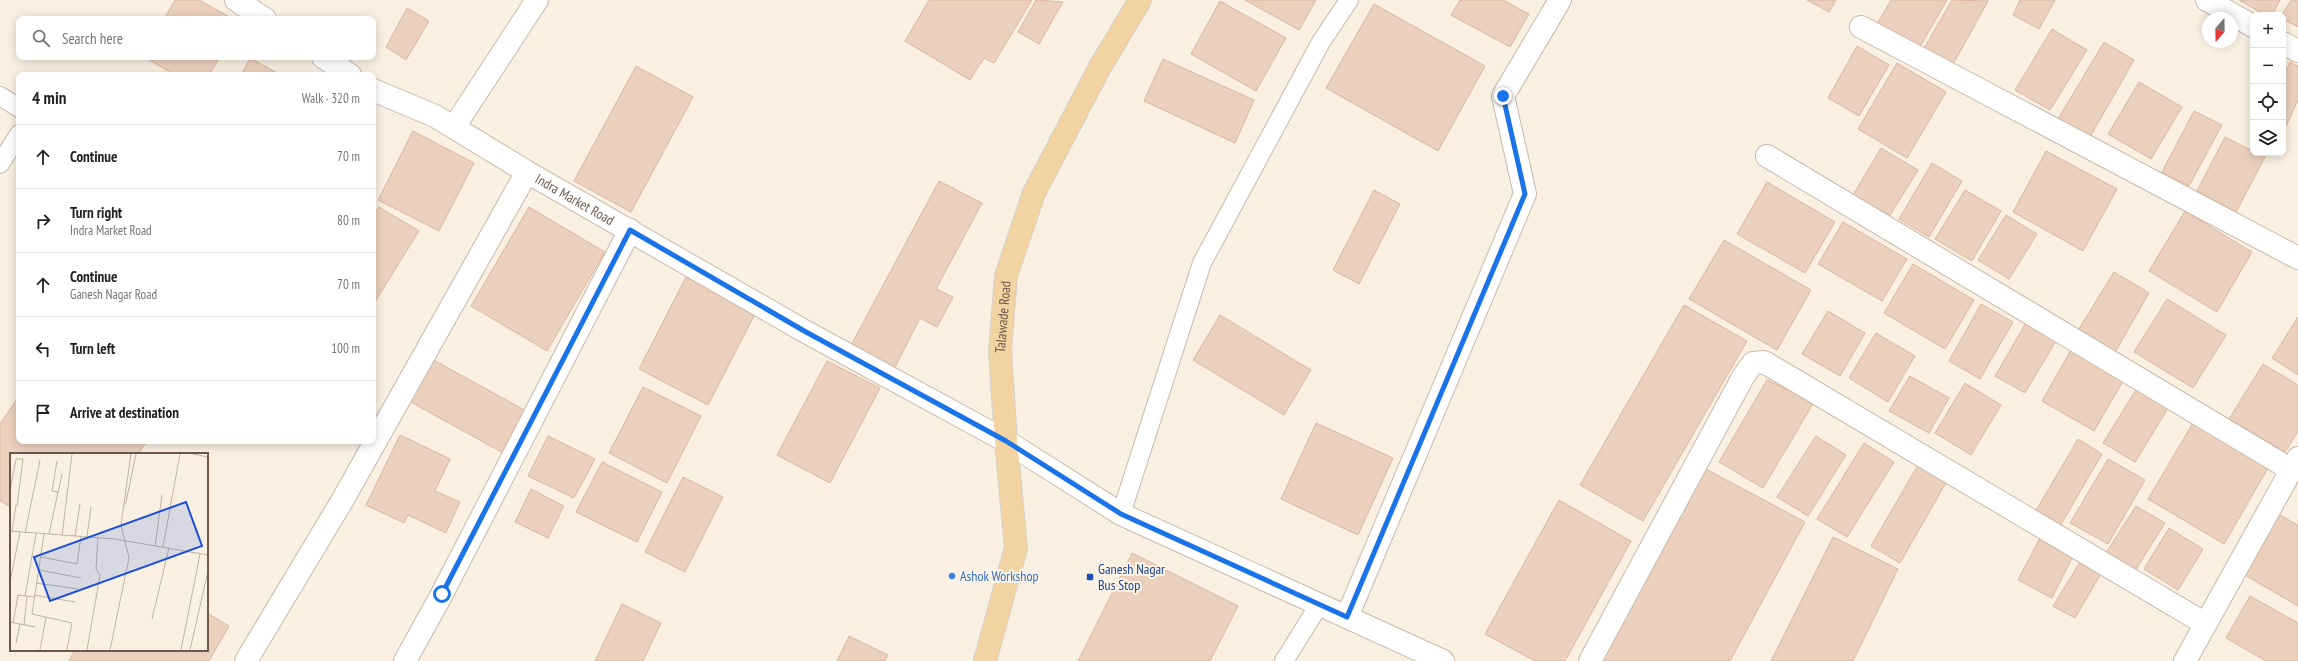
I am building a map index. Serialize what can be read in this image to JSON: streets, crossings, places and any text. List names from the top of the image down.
{
  "streets": {
    "main road": ["Talawade Road"],
    "street": ["Indra Market Road"]
  },
  "crossings": [
    ["Indra Market Road", "Talawade Road"]
  ],
  "places": {
    "other": ["Ashok Workshop"],
    "transit": ["Ganesh Nagar Bus Stop"]
  },
  "north": "bottom",
  "page": {
    "map_buttons": ["+", "−"],
    "search": "Search here",
    "heading": ["4 min", "Walk · 320 m"],
    "list": [
      ["Continue", "70 m"],
      ["Turn right", "Indra Market Road", "80 m"],
      ["Continue", "Ganesh Nagar Road", "70 m"],
      ["Turn left", "100 m"],
      "Arrive at destination"
    ]
  }
}
